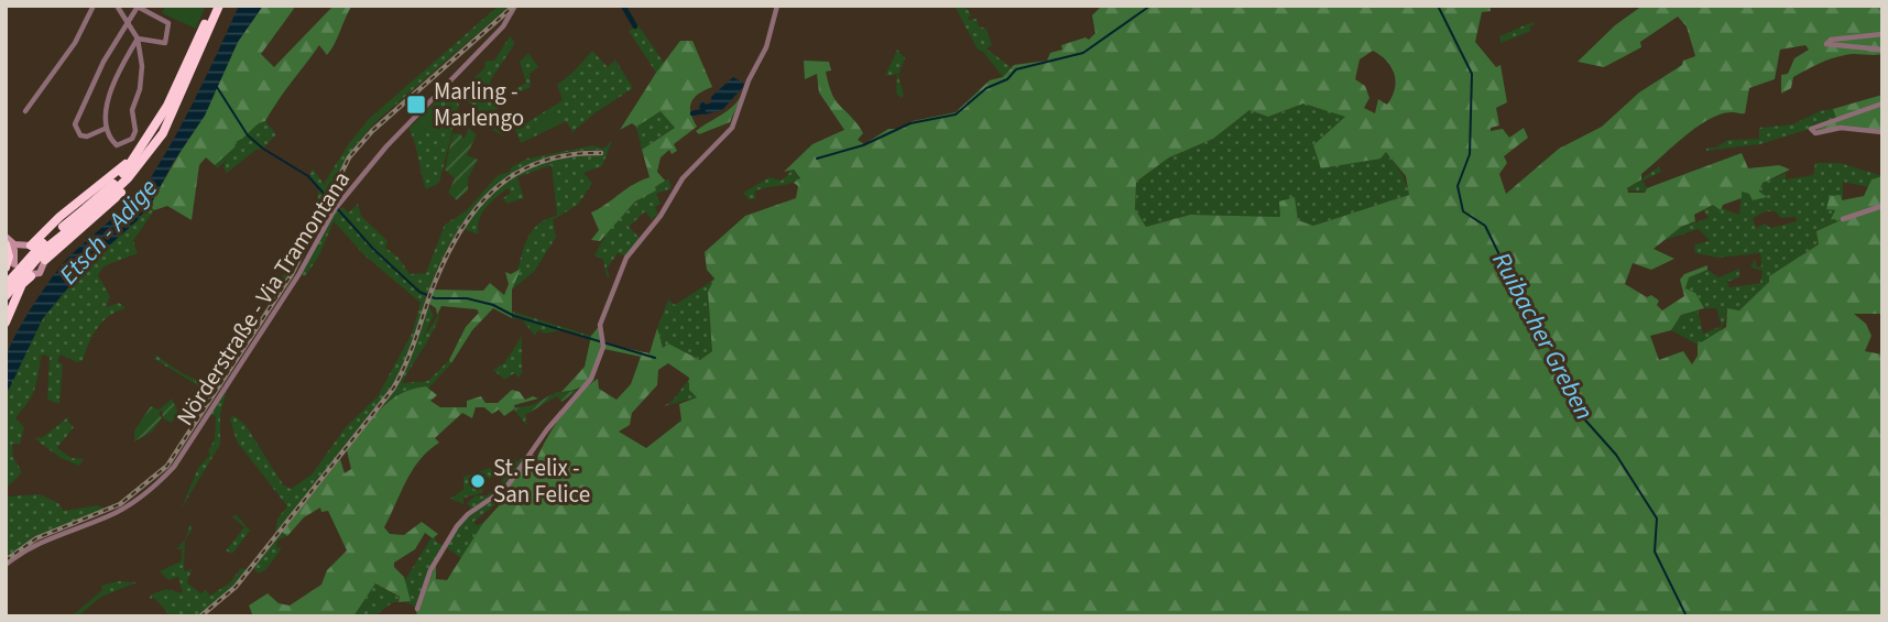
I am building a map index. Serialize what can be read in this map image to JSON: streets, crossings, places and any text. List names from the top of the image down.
{
  "streets": {
    "street": ["Nörderstraße - Via Tramontana"]
  },
  "water": ["Etsch - Adige", "Ruibacher Greben"],
  "places": {
    "transit": ["Marling - Marlengo"],
    "other": ["St. Felix - San Felice"]
  }
}
